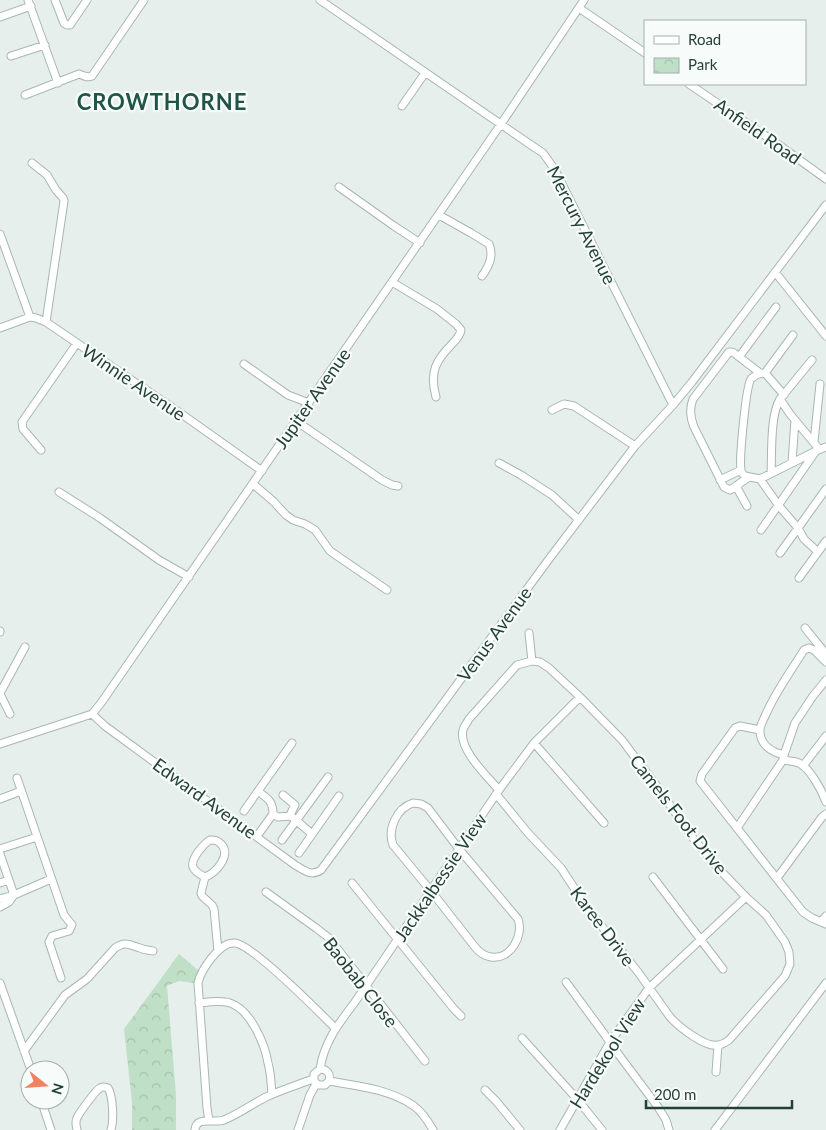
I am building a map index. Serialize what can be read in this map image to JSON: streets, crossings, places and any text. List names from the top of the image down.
{
  "streets": {
    "street": [
      "Anfield Road",
      "Mercury Avenue",
      "Winnie Avenue",
      "Jupiter Avenue",
      "Venus Avenue",
      "Edward Avenue",
      "Camels Foot Drive",
      "Jackkalbessie View",
      "Karee Drive",
      "Baobab Close",
      "Hardekool View"
    ]
  },
  "crossings": [
    ["Mercury Avenue", "Jupiter Avenue"],
    ["Mercury Avenue", "Venus Avenue"],
    ["Winnie Avenue", "Jupiter Avenue"],
    ["Jupiter Avenue", "Edward Avenue"],
    ["Venus Avenue", "Edward Avenue"],
    ["Camels Foot Drive", "Jackkalbessie View"],
    ["Camels Foot Drive", "Karee Drive"],
    ["Camels Foot Drive", "Hardekool View"],
    ["Jackkalbessie View", "Karee Drive"],
    ["Jackkalbessie View", "Baobab Close"],
    ["Karee Drive", "Hardekool View"]
  ],
  "districts": ["CROWTHORNE"],
  "legend": ["Road", "Park"],
  "scale_bar": "200 m",
  "north": "right"
}
